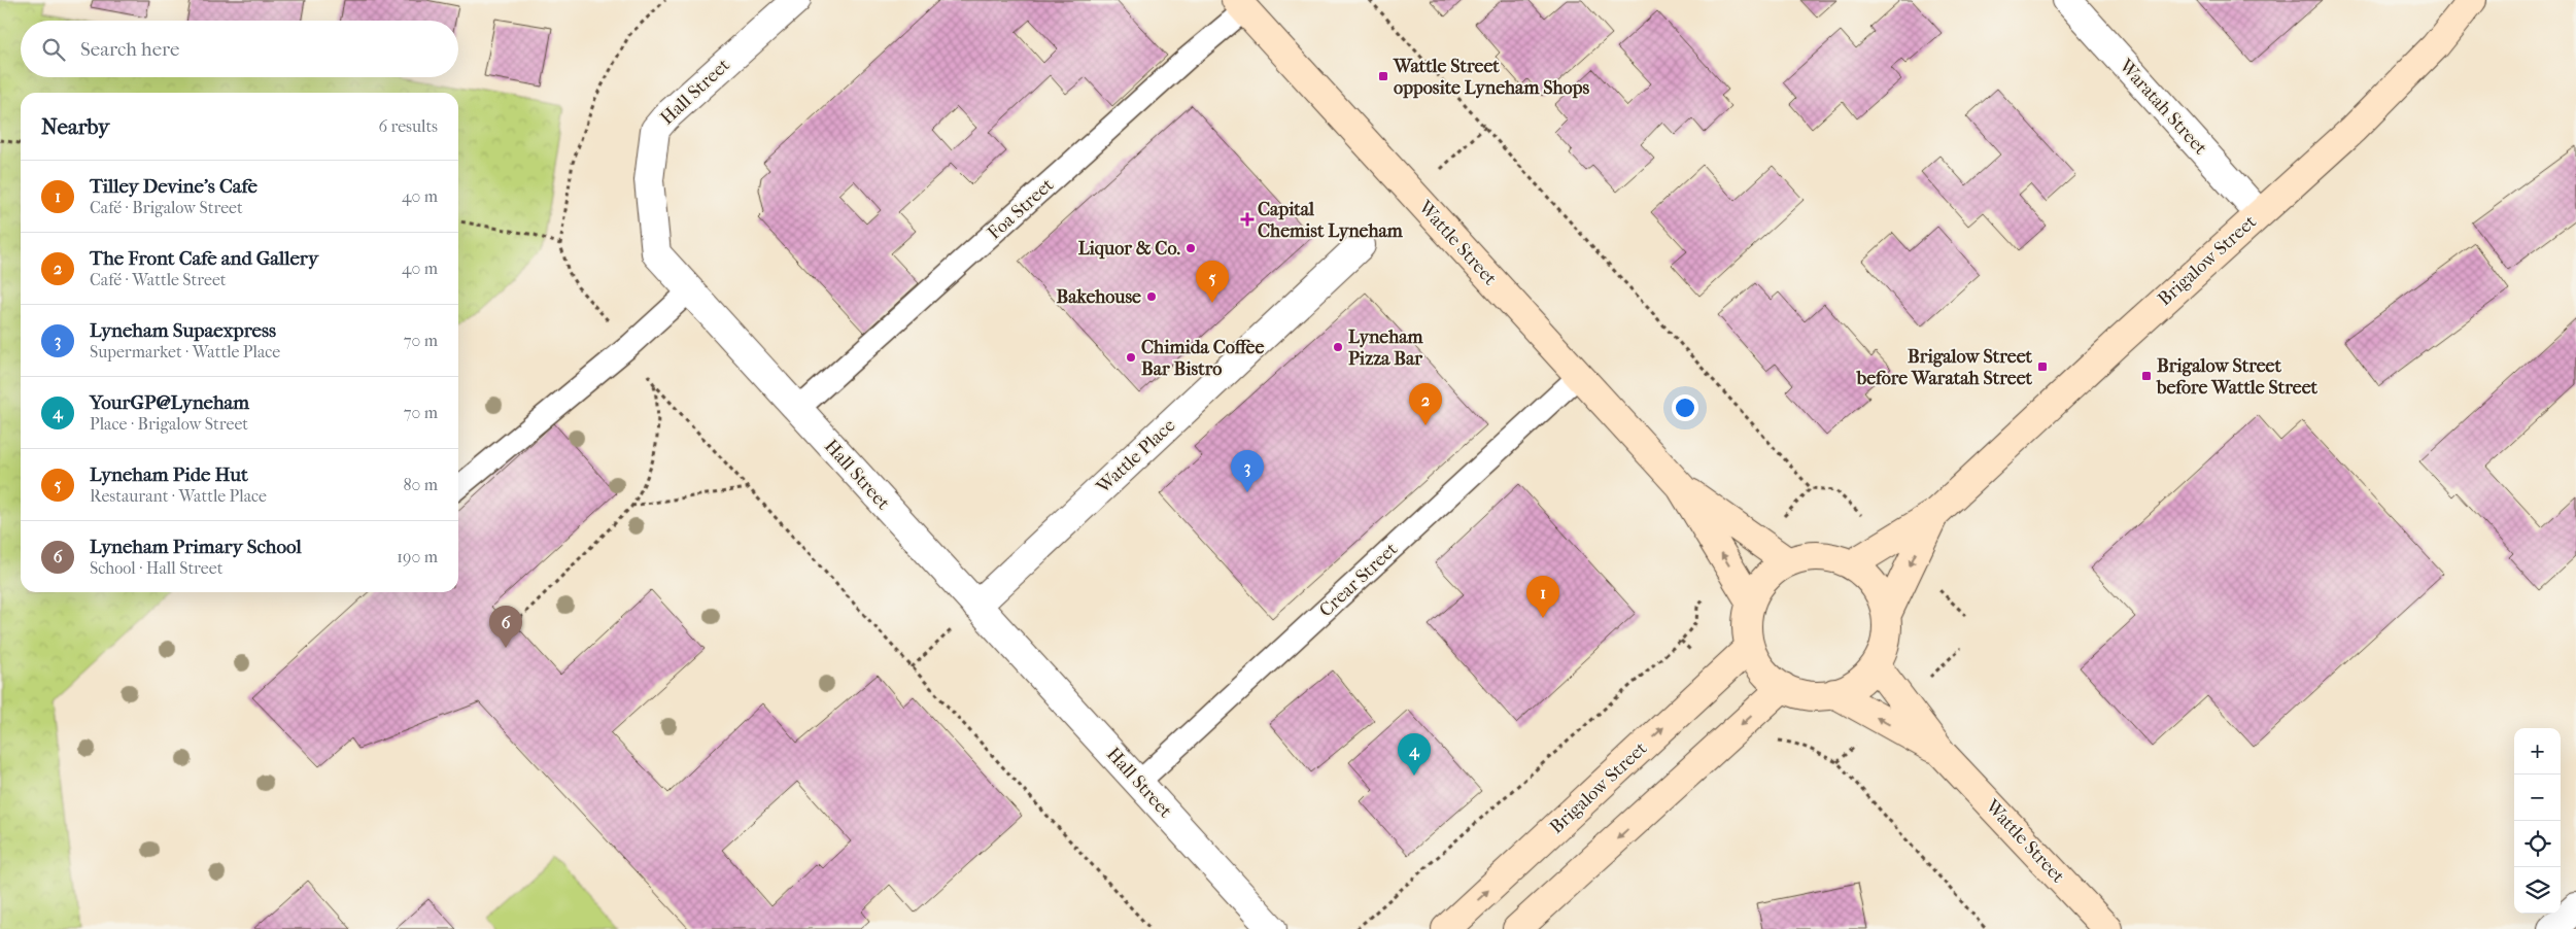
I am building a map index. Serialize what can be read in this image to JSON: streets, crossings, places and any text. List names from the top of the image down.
{
  "streets": {
    "street": [
      "Hall Street",
      "Waratah Street",
      "Wattle Street",
      "Brigalow Street",
      "Wattle Place"
    ],
    "lane": ["Foa Street", "Crear Street"]
  },
  "crossings": [
    ["Hall Street", "Foa Street"],
    ["Hall Street", "Wattle Place"],
    ["Hall Street", "Crear Street"],
    ["Waratah Street", "Brigalow Street"],
    ["Foa Street", "Wattle Street"],
    ["Wattle Street", "Brigalow Street"],
    ["Wattle Street", "Crear Street"]
  ],
  "places": {
    "transit": ["Wattle Street opposite Lyneham Shops", "Brigalow Street before Waratah Street", "Brigalow Street before Wattle Street"],
    "health": ["Capital Chemist Lyneham"],
    "other": [
      "Liquor & Co.",
      "Bakehouse",
      "Lyneham Pizza Bar",
      "Chimida Coffee Bar Bistro"
    ]
  },
  "page": {
    "search": "Search here",
    "heading": ["Nearby", "6 results"],
    "list": [
      {
        "mark": "1",
        "name": "Tilley Devine's Cafe",
        "note": "Café · Brigalow Street",
        "value": "40 m"
      },
      {
        "mark": "2",
        "name": "The Front Cafe and Gallery",
        "note": "Café · Wattle Street",
        "value": "40 m"
      },
      {
        "mark": "3",
        "name": "Lyneham Supaexpress",
        "note": "Supermarket · Wattle Place",
        "value": "70 m"
      },
      {
        "mark": "4",
        "name": "YourGP@Lyneham",
        "note": "Place · Brigalow Street",
        "value": "70 m"
      },
      {
        "mark": "5",
        "name": "Lyneham Pide Hut",
        "note": "Restaurant · Wattle Place",
        "value": "80 m"
      },
      {
        "mark": "6",
        "name": "Lyneham Primary School",
        "note": "School · Hall Street",
        "value": "190 m"
      }
    ],
    "pins": [
      "5",
      "2",
      "3",
      "1",
      "6",
      "4"
    ],
    "map_buttons": ["+", "−"]
  }
}
